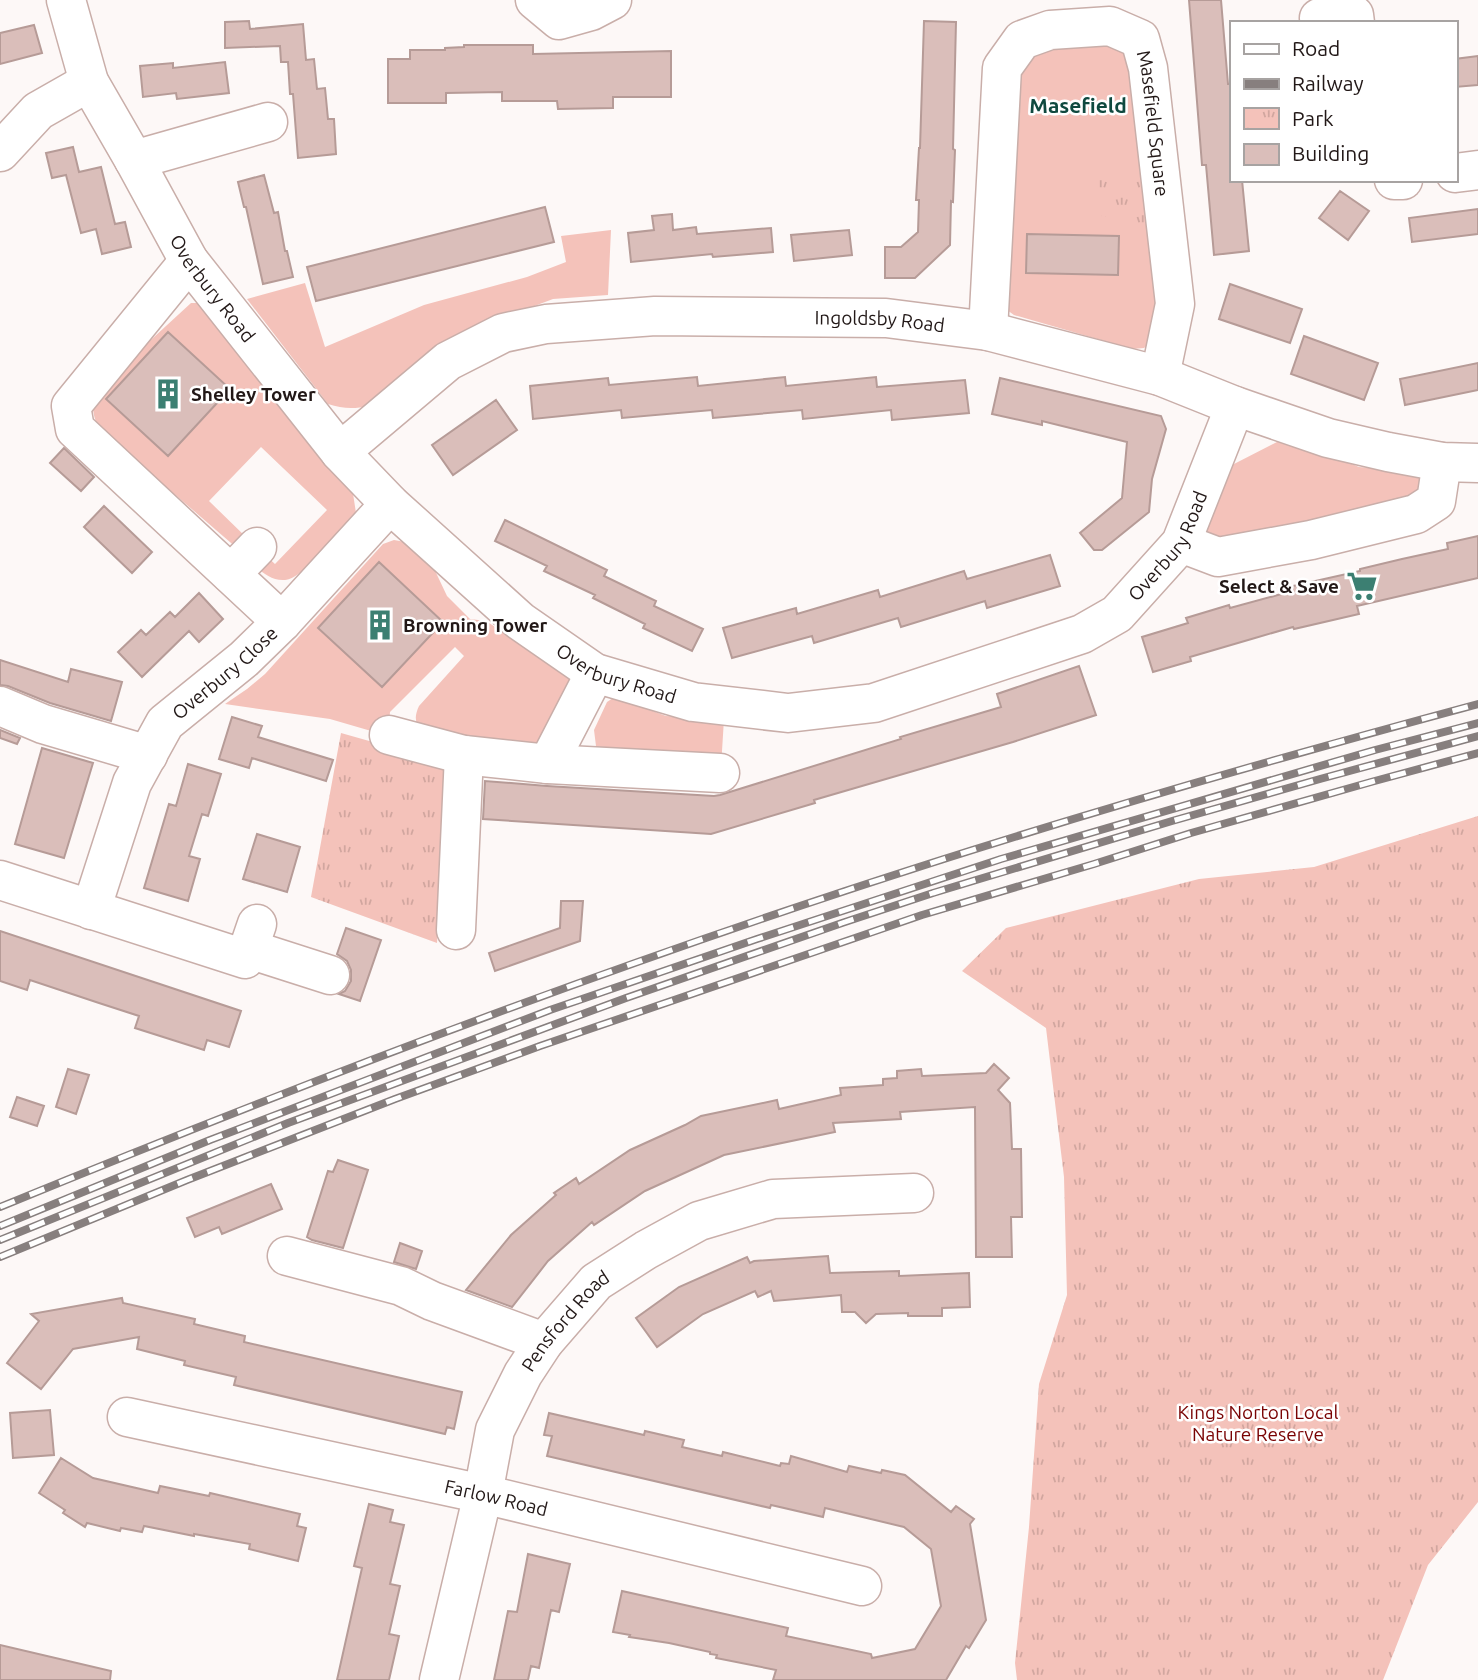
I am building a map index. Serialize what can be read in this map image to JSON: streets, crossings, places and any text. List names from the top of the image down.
{
  "streets": {
    "street": [
      "Masefield Square",
      "Overbury Road",
      "Ingoldsby Road",
      "Overbury Close",
      "Pensford Road",
      "Farlow Road"
    ]
  },
  "crossings": [
    ["Masefield Square", "Ingoldsby Road"],
    ["Overbury Road", "Ingoldsby Road"],
    ["Overbury Road", "Overbury Close"],
    ["Pensford Road", "Farlow Road"]
  ],
  "districts": ["Masefield"],
  "parks": ["Kings Norton Local Nature Reserve"],
  "places": {
    "building": ["Shelley Tower", "Browning Tower"],
    "supermarket": ["Select & Save"]
  },
  "legend": [
    "Road",
    "Railway",
    "Park",
    "Building"
  ]
}
